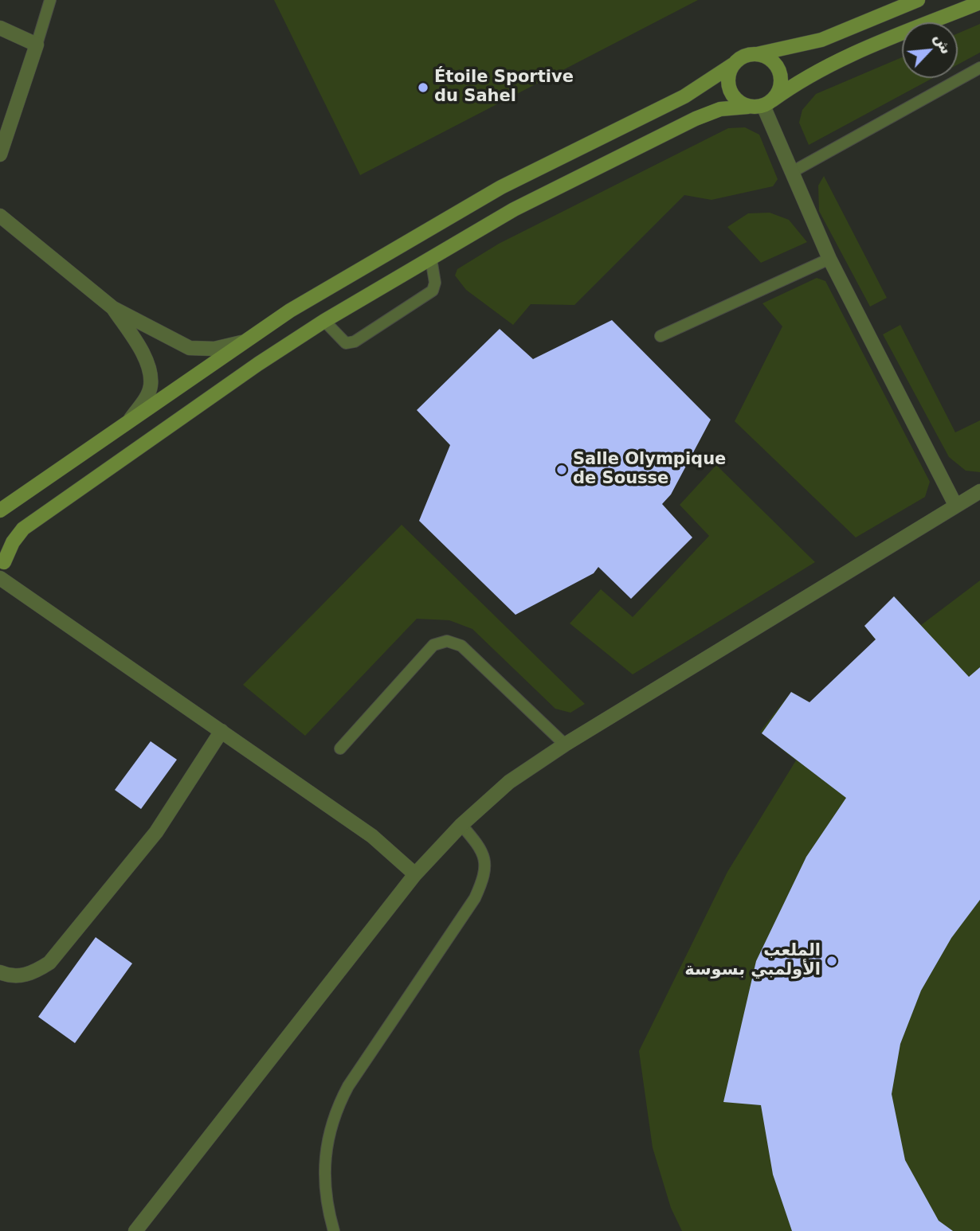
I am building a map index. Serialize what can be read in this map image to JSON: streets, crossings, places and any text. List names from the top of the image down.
{
  "places": ["Étoile Sportive du Sahel", "Salle Olympique de Sousse", "الملعب الأولمبي بسوسة"],
  "north": "top right"
}
